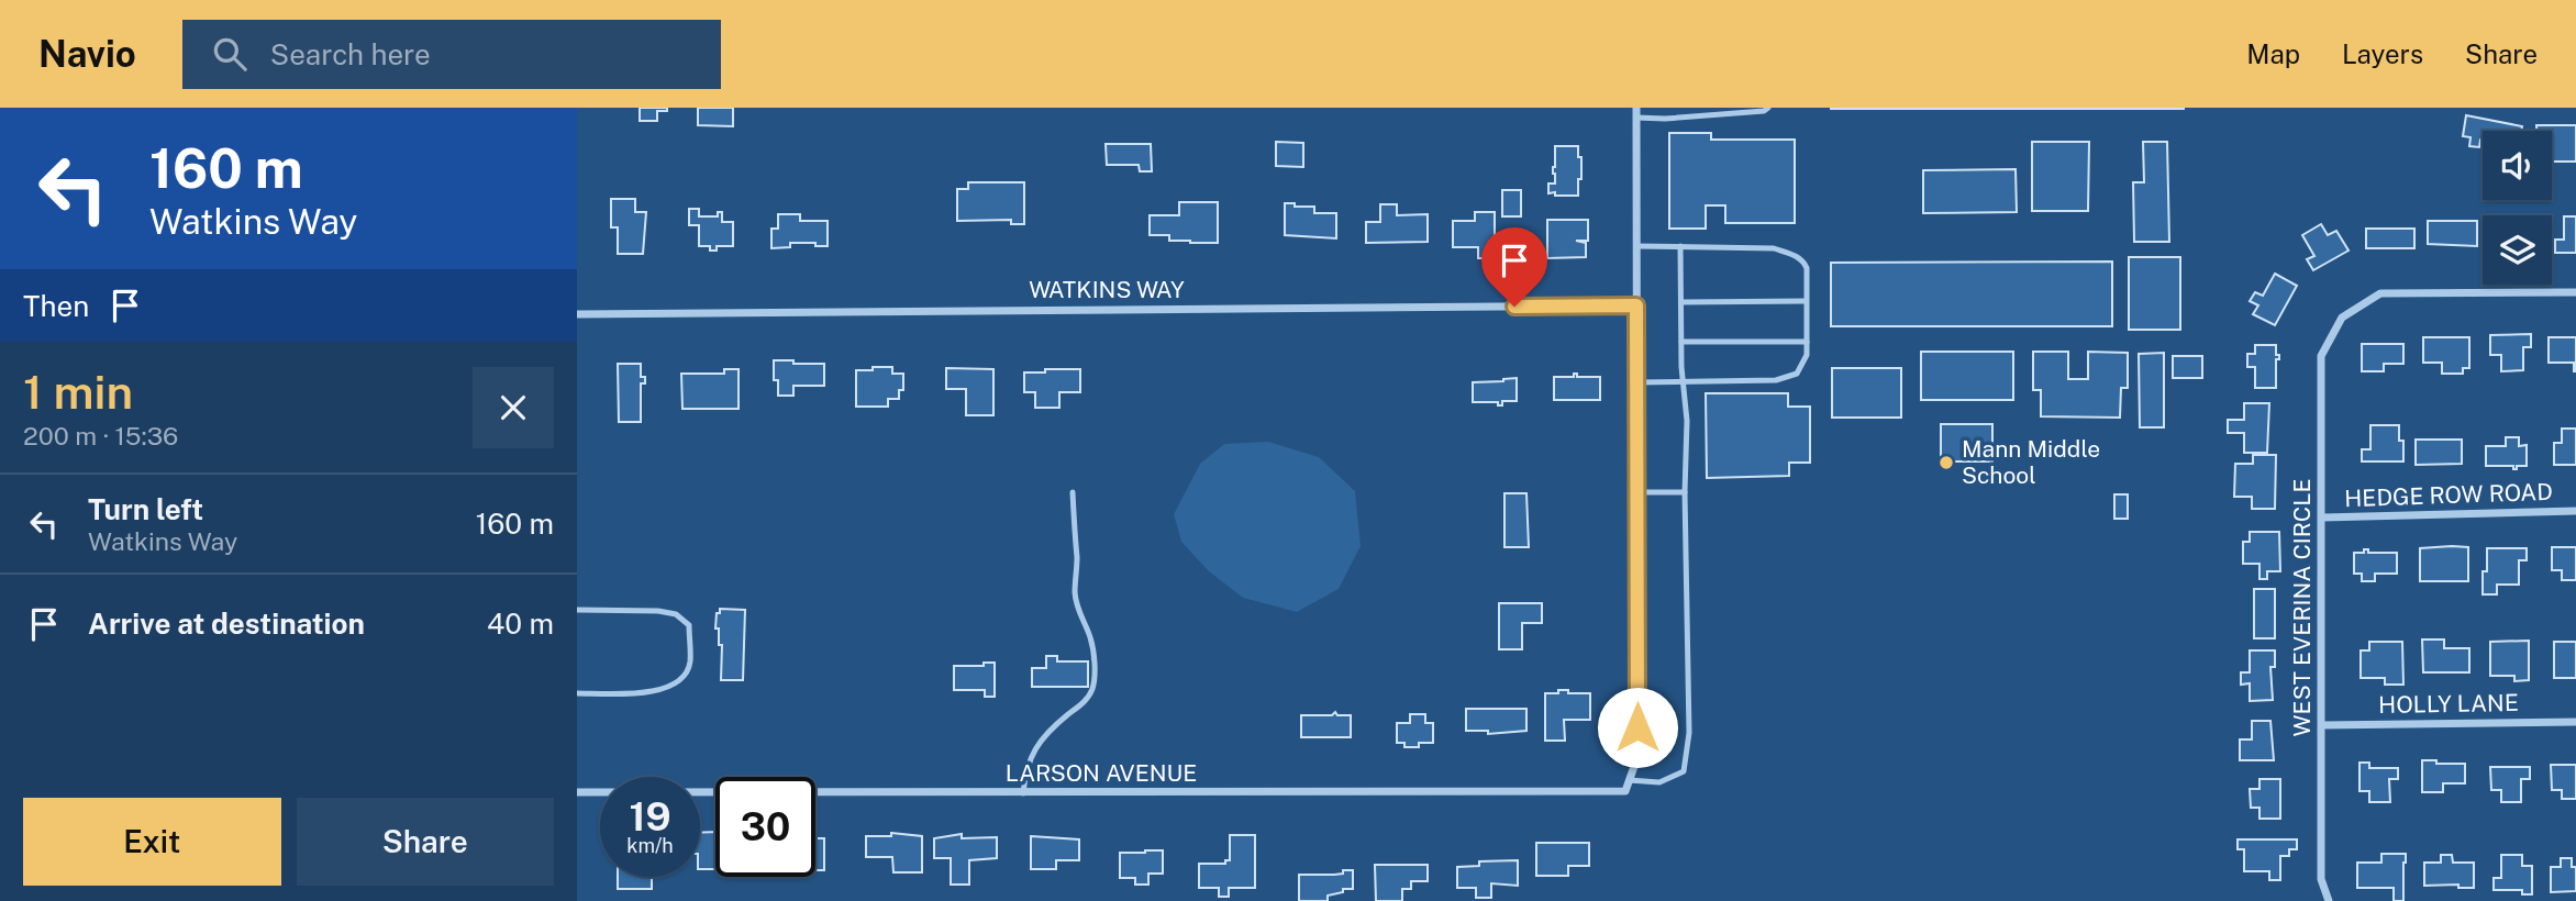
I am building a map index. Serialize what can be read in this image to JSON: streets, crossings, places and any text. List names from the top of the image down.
{
  "streets": {
    "street": [
      "WATKINS WAY",
      "HEDGE ROW ROAD",
      "WEST EVERINA CIRCLE",
      "HOLLY LANE",
      "LARSON AVENUE"
    ]
  },
  "crossings": [
    ["HEDGE ROW ROAD", "WEST EVERINA CIRCLE"],
    ["WEST EVERINA CIRCLE", "HOLLY LANE"]
  ],
  "places": ["Mann Middle School"],
  "page": {
    "header": "Navio",
    "search": "Search here",
    "nav": ["Map", "Layers", "Share"],
    "turn": ["160 m", "Watkins Way"],
    "then": "Then",
    "heading": ["1 min", "200 m · 15:36"],
    "list": [
      {
        "name": "Turn left",
        "note": "Watkins Way",
        "value": "160 m"
      },
      {
        "name": "Arrive at destination",
        "value": "40 m"
      }
    ],
    "speed": "19 km/h",
    "limit": "30",
    "buttons": ["Exit", "Share"]
  }
}
